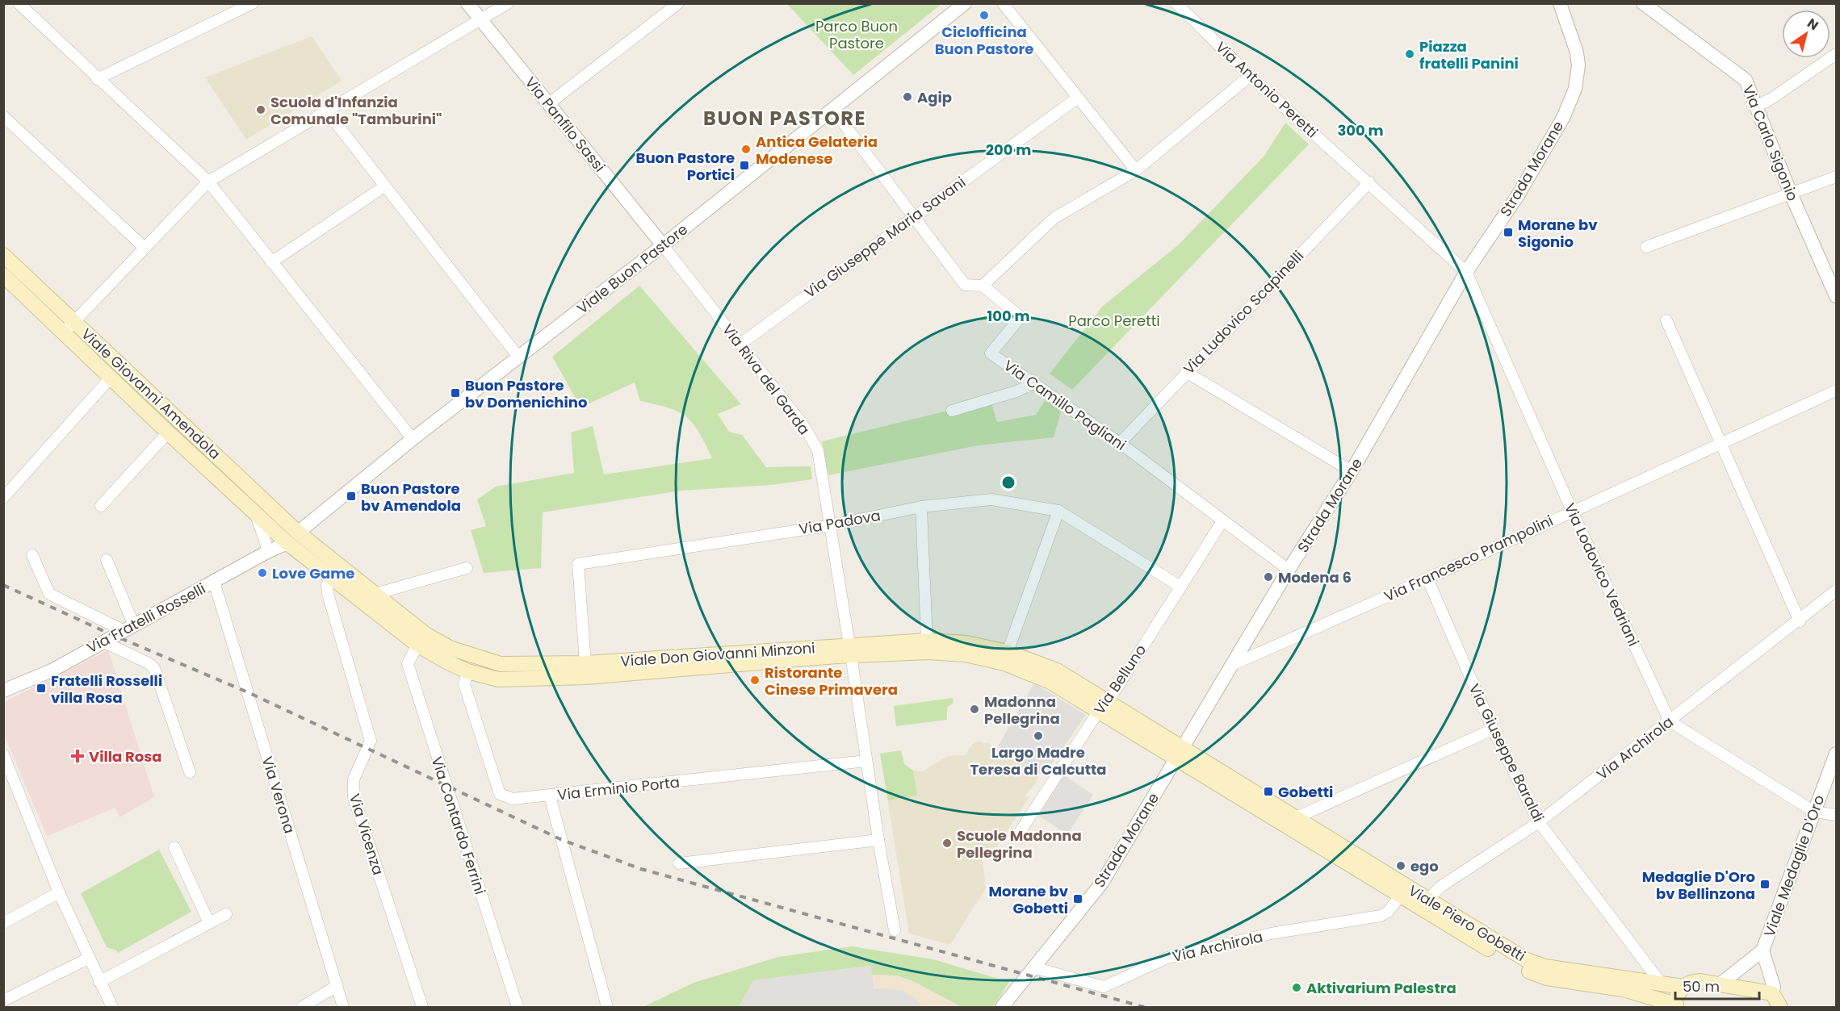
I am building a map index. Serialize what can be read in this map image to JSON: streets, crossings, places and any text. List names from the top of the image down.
{
  "streets": {
    "main road": ["Viale Giovanni Amendola", "Viale Don Giovanni Minzoni", "Viale Piero Gobetti"],
    "street": [
      "Via Antonio Peretti",
      "Via Panfilo Sassi",
      "Via Carlo Sigonio",
      "Strada Morane",
      "Via Giuseppe Maria Savani",
      "Viale Buon Pastore",
      "Via Ludovico Scapinelli",
      "Via Riva del Garda",
      "Via Camillo Pagliani",
      "Via Padova",
      "Via Francesco Prampolini",
      "Via Lodovico Vedriani",
      "Via Fratelli Rosselli",
      "Via Belluno",
      "Via Archirola",
      "Via Giuseppe Baraldi",
      "Via Erminio Porta",
      "Via Verona",
      "Via Contardo Ferrini",
      "Via Vicenza",
      "Viale Medaglie D'Oro"
    ]
  },
  "crossings": [
    ["Via Antonio Peretti", "Strada Morane"],
    ["Via Antonio Peretti", "Via Ludovico Scapinelli"],
    ["Via Antonio Peretti", "Via Lodovico Vedriani"],
    ["Via Panfilo Sassi", "Viale Buon Pastore"],
    ["Via Panfilo Sassi", "Via Riva del Garda"],
    ["Strada Morane", "Via Camillo Pagliani"],
    ["Strada Morane", "Via Francesco Prampolini"],
    ["Strada Morane", "Via Lodovico Vedriani"],
    ["Strada Morane", "Viale Don Giovanni Minzoni"],
    ["Strada Morane", "Via Archirola"],
    ["Strada Morane", "Viale Piero Gobetti"],
    ["Via Giuseppe Maria Savani", "Via Riva del Garda"],
    ["Via Giuseppe Maria Savani", "Via Camillo Pagliani"],
    ["Viale Buon Pastore", "Via Riva del Garda"],
    ["Viale Buon Pastore", "Viale Giovanni Amendola"],
    ["Viale Buon Pastore", "Via Camillo Pagliani"],
    ["Viale Buon Pastore", "Viale Don Giovanni Minzoni"],
    ["Via Ludovico Scapinelli", "Via Camillo Pagliani"],
    ["Via Riva del Garda", "Via Padova"],
    ["Via Riva del Garda", "Viale Don Giovanni Minzoni"],
    ["Via Riva del Garda", "Via Erminio Porta"],
    ["Viale Giovanni Amendola", "Via Fratelli Rosselli"],
    ["Viale Giovanni Amendola", "Viale Don Giovanni Minzoni"],
    ["Via Camillo Pagliani", "Via Belluno"],
    ["Via Padova", "Viale Don Giovanni Minzoni"],
    ["Via Padova", "Via Belluno"],
    ["Via Francesco Prampolini", "Via Lodovico Vedriani"],
    ["Via Francesco Prampolini", "Via Giuseppe Baraldi"],
    ["Via Lodovico Vedriani", "Via Archirola"],
    ["Via Fratelli Rosselli", "Viale Don Giovanni Minzoni"],
    ["Via Fratelli Rosselli", "Via Verona"],
    ["Viale Don Giovanni Minzoni", "Via Belluno"],
    ["Viale Don Giovanni Minzoni", "Via Erminio Porta"],
    ["Viale Don Giovanni Minzoni", "Via Contardo Ferrini"],
    ["Viale Don Giovanni Minzoni", "Via Vicenza"],
    ["Viale Don Giovanni Minzoni", "Viale Piero Gobetti"],
    ["Via Archirola", "Via Giuseppe Baraldi"],
    ["Via Archirola", "Viale Piero Gobetti"],
    ["Via Giuseppe Baraldi", "Viale Piero Gobetti"],
    ["Viale Medaglie D'Oro", "Viale Piero Gobetti"]
  ],
  "districts": ["BUON PASTORE"],
  "parks": ["Parco Buon Pastore", "Parco Peretti"],
  "places": {
    "other": [
      "Ciclofficina Buon Pastore",
      "Piazza fratelli Panini",
      "Agip",
      "Scuola d'Infanzia Comunale \"Tamburini\"",
      "Antica Gelateria Modenese",
      "Love Game",
      "Modena 6",
      "Ristorante Cinese Primavera",
      "Madonna Pellegrina",
      "Largo Madre Teresa di Calcutta",
      "Scuole Madonna Pellegrina",
      "ego",
      "Aktivarium Palestra"
    ],
    "transit": [
      "Buon Pastore Portici",
      "Morane bv Sigonio",
      "Buon Pastore bv Domenichino",
      "Buon Pastore bv Amendola",
      "Fratelli Rosselli villa Rosa",
      "Gobetti",
      "Medaglie D'Oro bv Bellinzona",
      "Morane bv Gobetti"
    ],
    "health": ["Villa Rosa"]
  },
  "scale_bar": "50 m",
  "north": "top right",
  "rings": ["300 m", "200 m", "100 m"]
}
